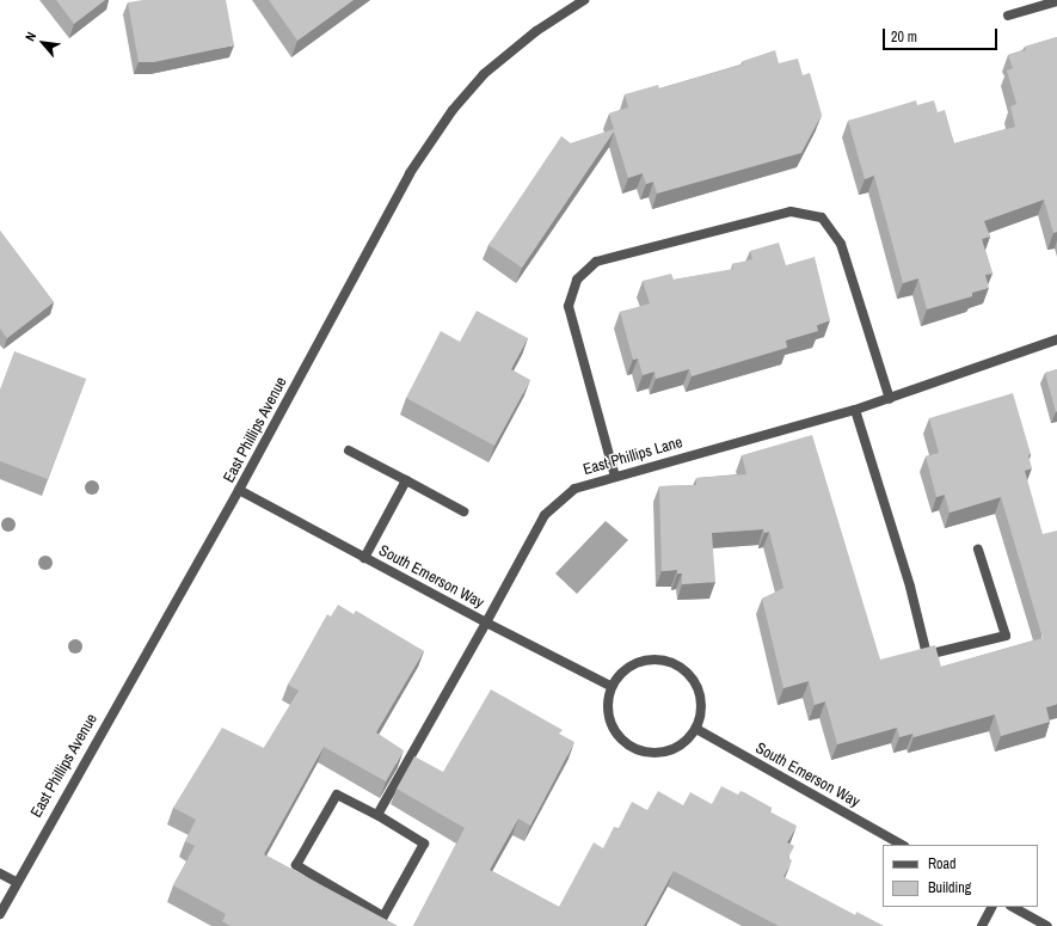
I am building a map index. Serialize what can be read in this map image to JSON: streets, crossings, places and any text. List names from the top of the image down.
{
  "streets": {
    "street": ["East Phillips Avenue", "East Phillips Lane", "South Emerson Way"]
  },
  "crossings": [
    ["East Phillips Avenue", "South Emerson Way"],
    ["East Phillips Lane", "South Emerson Way"]
  ],
  "legend": ["Road", "Building"],
  "scale_bar": "20 m",
  "north": "top left"
}
